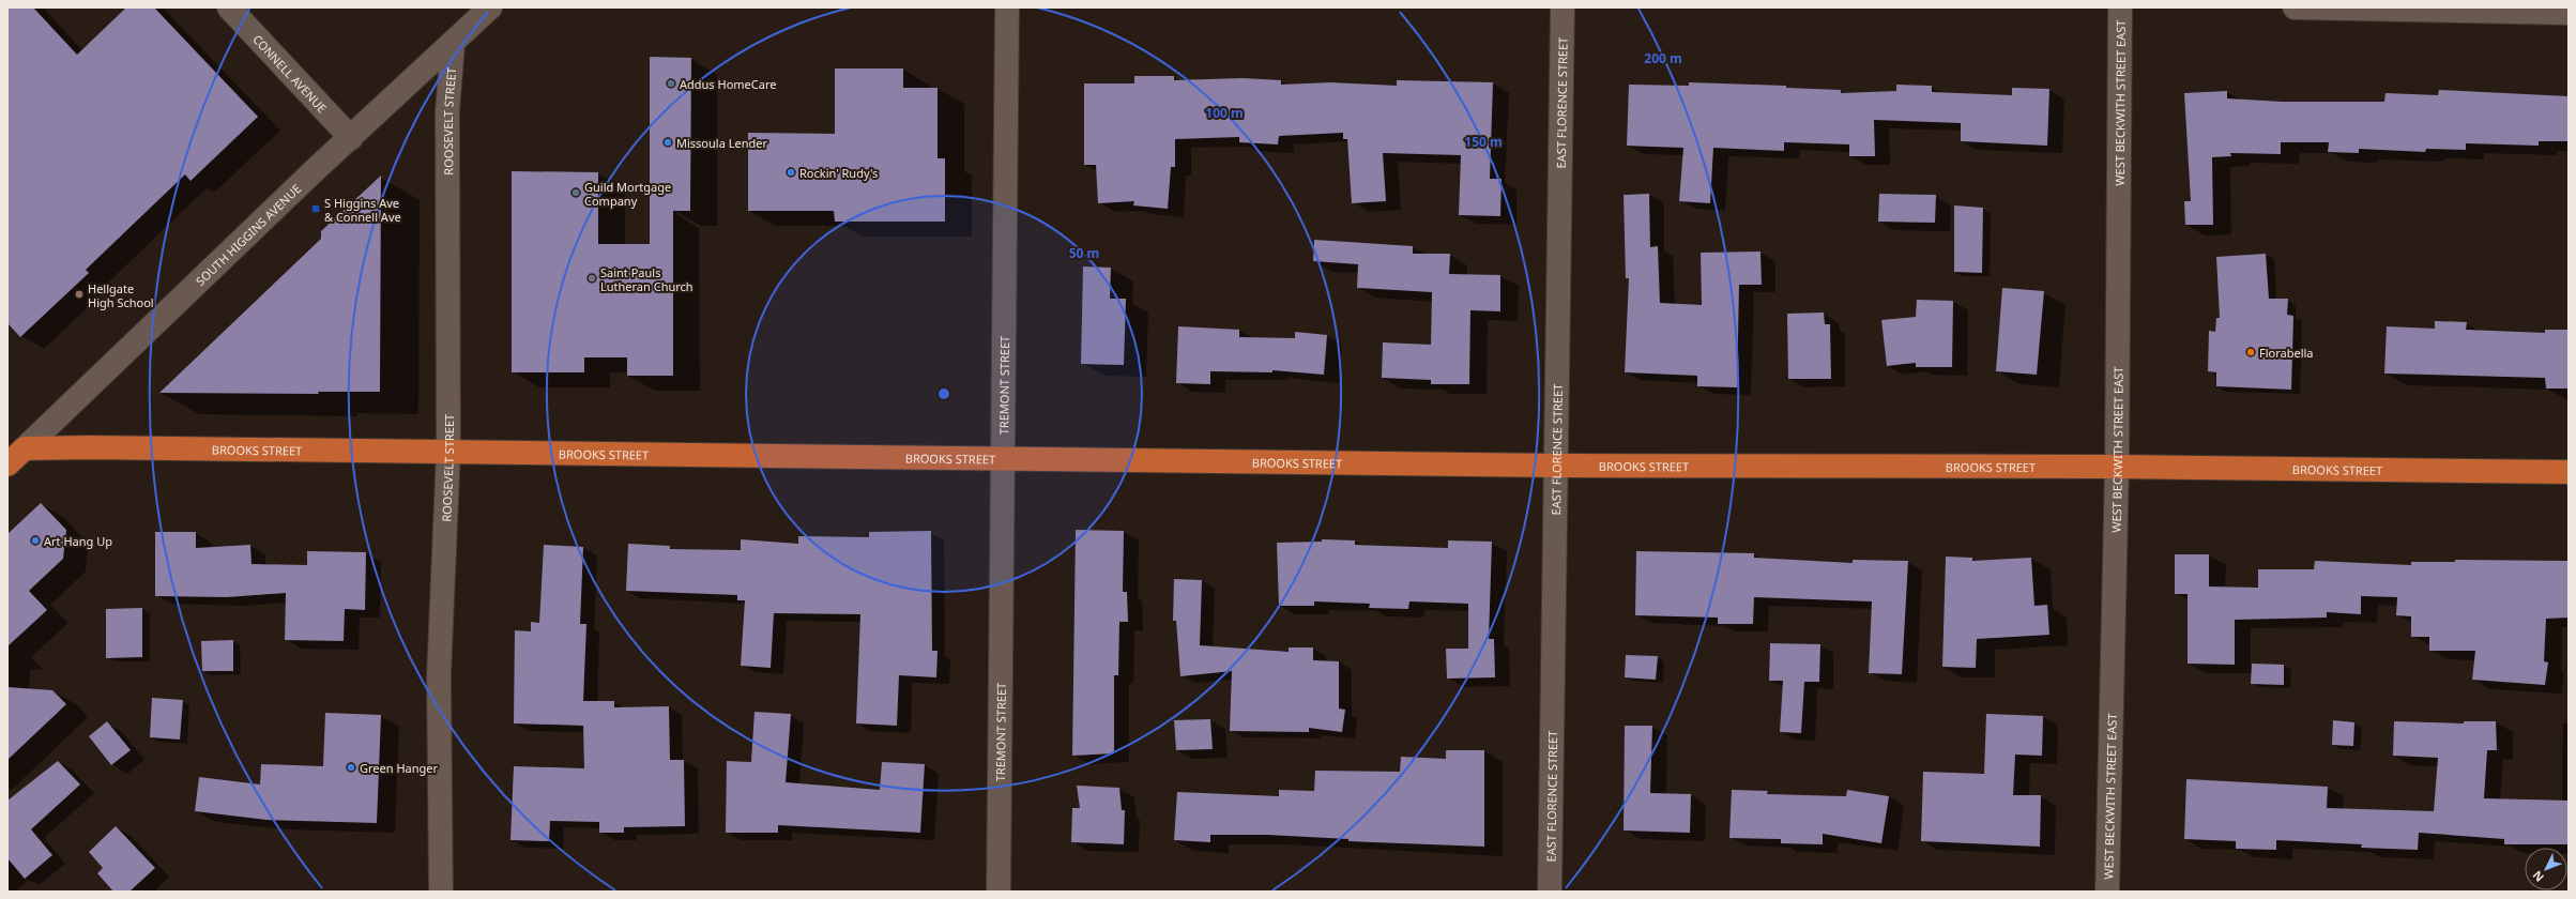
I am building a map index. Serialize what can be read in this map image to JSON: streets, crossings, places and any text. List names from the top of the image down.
{
  "streets": {
    "highway": ["SOUTH HIGGINS AVENUE", "BROOKS STREET"],
    "street": [
      "CONNELL AVENUE",
      "EAST FLORENCE STREET",
      "WEST BECKWITH STREET EAST",
      "ROOSEVELT STREET",
      "TREMONT STREET"
    ]
  },
  "crossings": [
    ["CONNELL AVENUE", "SOUTH HIGGINS AVENUE"],
    ["EAST FLORENCE STREET", "BROOKS STREET"],
    ["WEST BECKWITH STREET EAST", "BROOKS STREET"],
    ["ROOSEVELT STREET", "SOUTH HIGGINS AVENUE"],
    ["ROOSEVELT STREET", "BROOKS STREET"],
    ["SOUTH HIGGINS AVENUE", "BROOKS STREET"],
    ["TREMONT STREET", "BROOKS STREET"]
  ],
  "places": {
    "other": [
      "Addus HomeCare",
      "Missoula Lender",
      "Rockin' Rudy's",
      "Guild Mortgage Company",
      "Saint Pauls Lutheran Church",
      "Hellgate High School",
      "Florabella",
      "Art Hang Up",
      "Green Hanger"
    ],
    "transit": ["S Higgins Ave & Connell Ave"]
  },
  "north": "bottom left",
  "rings": [
    "200 m",
    "100 m",
    "150 m",
    "50 m"
  ]
}
